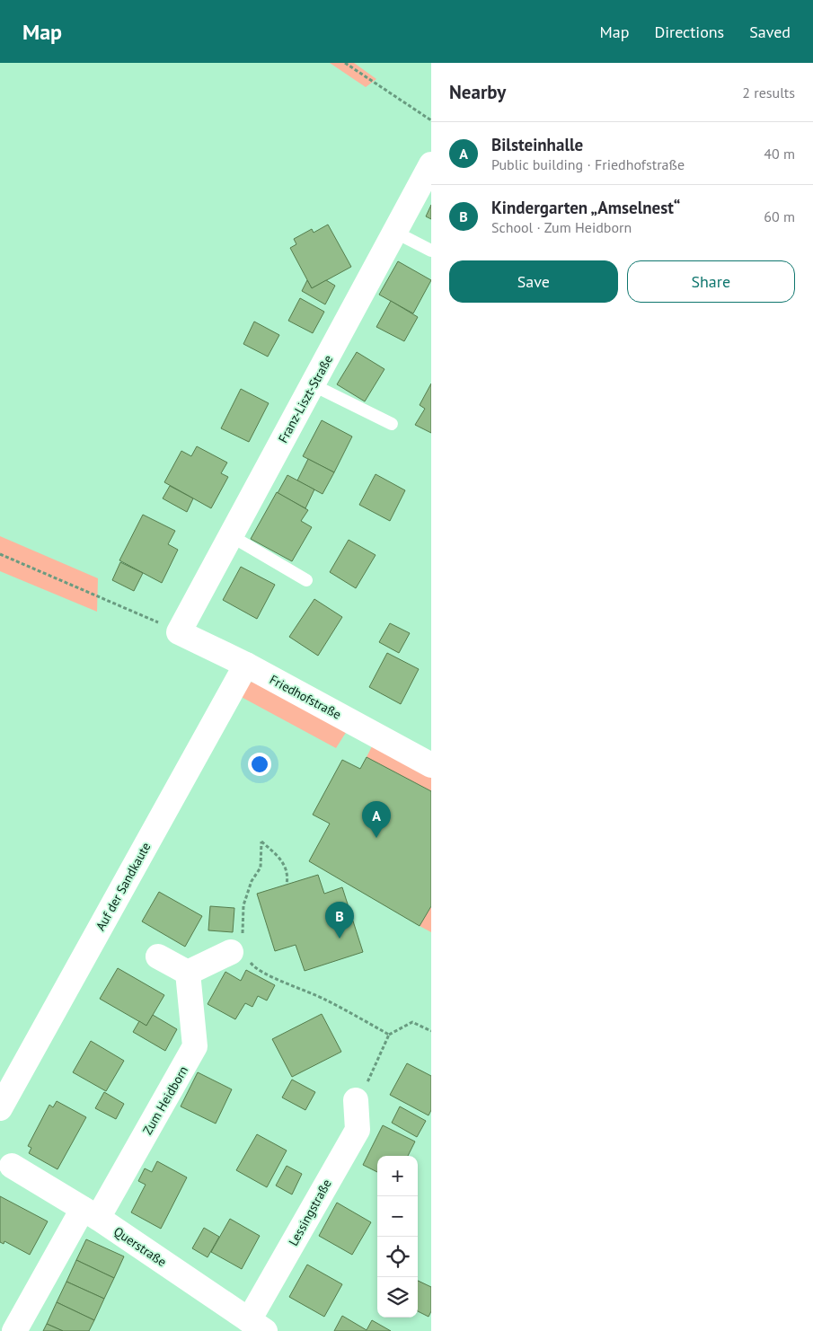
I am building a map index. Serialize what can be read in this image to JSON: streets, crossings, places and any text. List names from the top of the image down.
{
  "streets": {
    "street": [
      "Franz-Liszt-Straße",
      "Friedhofstraße",
      "Auf der Sandkaute",
      "Zum Heidborn",
      "Lessingstraße",
      "Querstraße"
    ]
  },
  "crossings": [
    ["Franz-Liszt-Straße", "Friedhofstraße"],
    ["Friedhofstraße", "Auf der Sandkaute"],
    ["Zum Heidborn", "Querstraße"],
    ["Lessingstraße", "Querstraße"]
  ],
  "page": {
    "header": "Map",
    "nav": ["Map", "Directions", "Saved"],
    "heading": ["Nearby", "2 results"],
    "list": [
      {
        "mark": "A",
        "name": "Bilsteinhalle",
        "note": "Public building · Friedhofstraße",
        "value": "40 m"
      },
      {
        "mark": "B",
        "name": "Kindergarten „Amselnest“",
        "note": "School · Zum Heidborn",
        "value": "60 m"
      }
    ],
    "buttons": ["Save", "Share"],
    "pins": ["A", "B"],
    "map_buttons": ["+", "−"]
  }
}
